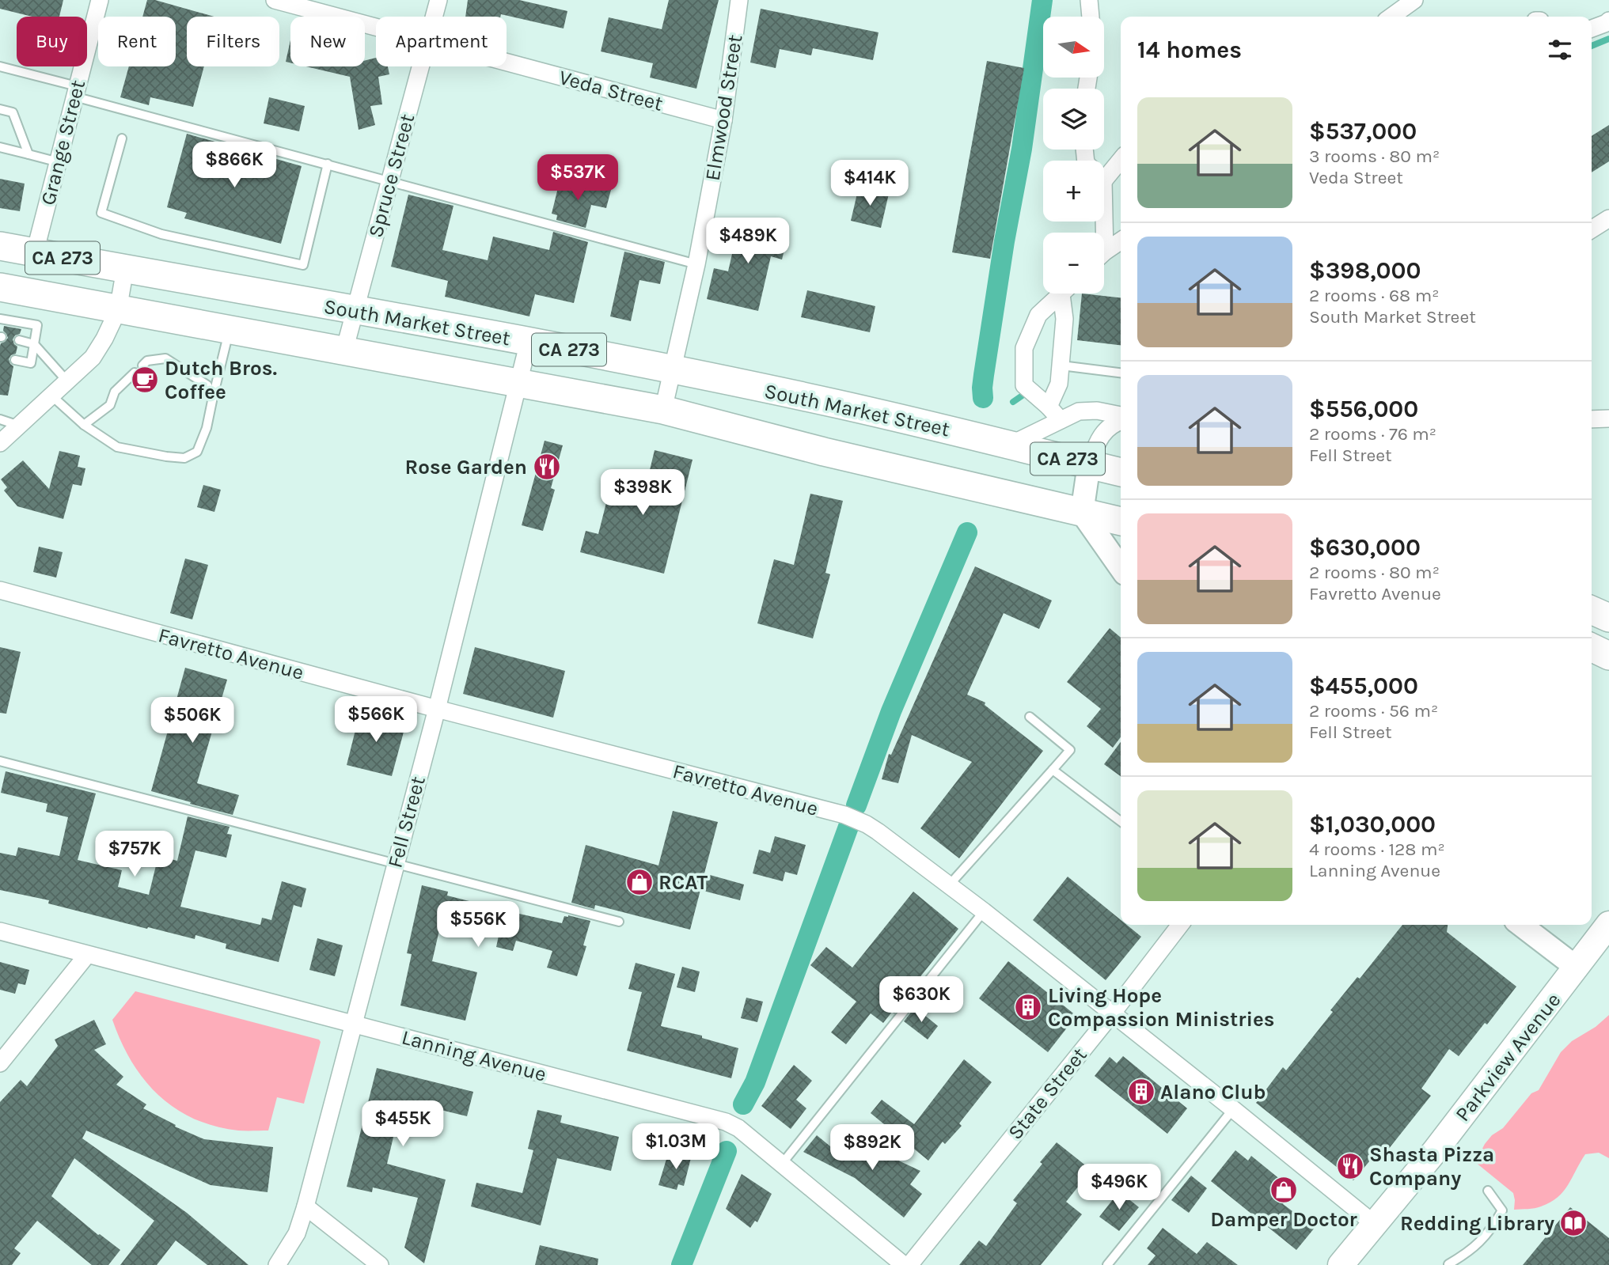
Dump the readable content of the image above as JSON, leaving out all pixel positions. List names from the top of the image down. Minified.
{"streets":{"main road":["CA 273","South Market Street","Parkview Avenue"],"street":["Veda Street","Elmwood Street","Grange Street","Spruce Street","Favretto Avenue","Fell Street","Lanning Avenue","State Street"]},"crossings":[["Veda Street","Elmwood Street"],["Elmwood Street","South Market Street"],["Grange Street","South Market Street"],["Spruce Street","South Market Street"],["CA 273","South Market Street"],["South Market Street","Fell Street"],["Favretto Avenue","Fell Street"],["Favretto Avenue","Parkview Avenue"],["Favretto Avenue","State Street"],["Fell Street","Lanning Avenue"]],"places":{"cafe":["Dutch Bros. Coffee"],"restaurant":["Rose Garden","Shasta Pizza Company"],"shop":["RCAT","Damper Doctor"],"building":["Living Hope Compassion Ministries","Alano Club"],"library":["Redding Library"]},"north":"right","page":{"map_buttons":["+","−"],"chip":["Buy","Rent","Filters","New","Apartment"],"heading":"14 homes","list":[{"name":"$537,000","note":"3 rooms · 80 m² · Veda Street"},{"name":"$398,000","note":"2 rooms · 68 m² · South Market Street"},{"name":"$556,000","note":"2 rooms · 76 m² · Fell Street"},{"name":"$630,000","note":"2 rooms · 80 m² · Favretto Avenue"},{"name":"$455,000","note":"2 rooms · 56 m² · Fell Street"},{"name":"$1,030,000","note":"4 rooms · 128 m² · Lanning Avenue"}],"price":["$866K","$537K","$414K","$489K","$398K","$566K","$506K","$757K","$556K","$630K","$455K","$1.03M","$892K","$496K"]}}
